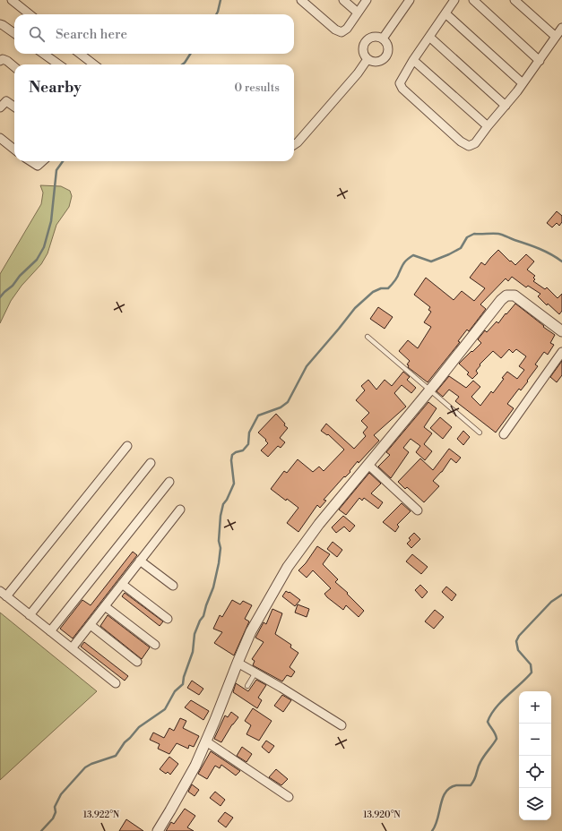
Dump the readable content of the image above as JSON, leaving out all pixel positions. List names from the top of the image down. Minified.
{"page":{"search":"Search here","heading":["Nearby","0 results"],"map_buttons":["+","−"]},"coordinates":["13.922°N","13.920°N"]}
